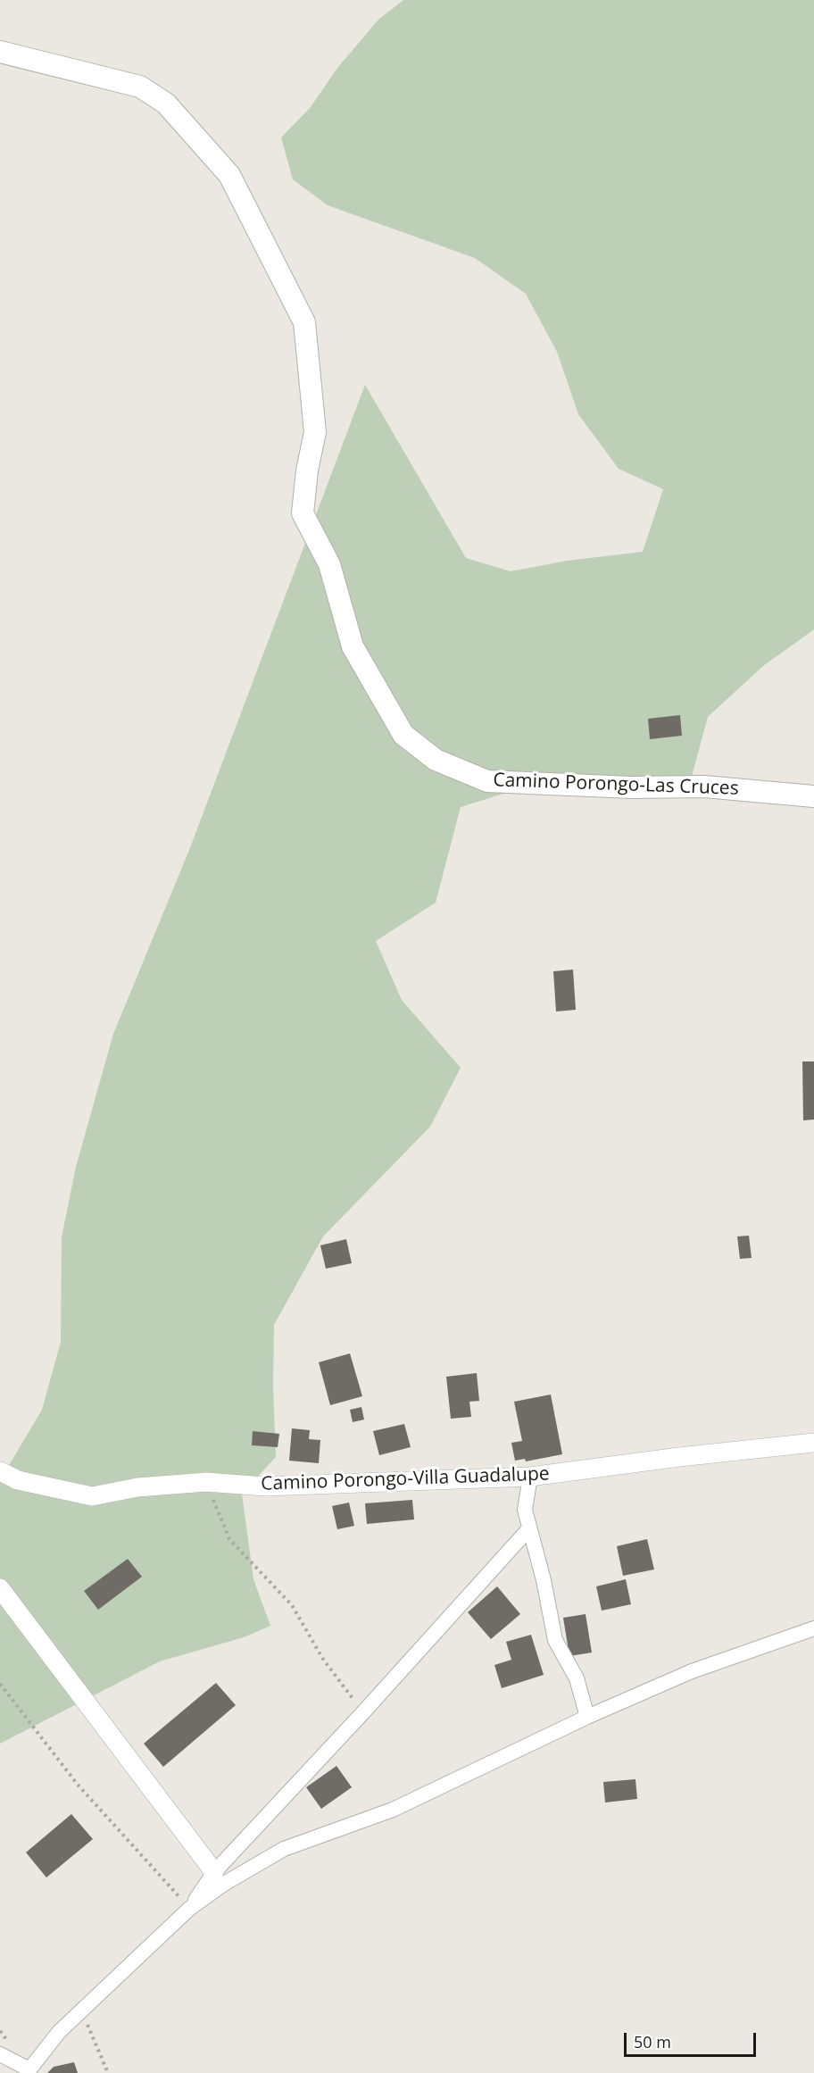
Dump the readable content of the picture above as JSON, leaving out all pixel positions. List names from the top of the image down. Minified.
{"streets":{"main road":["Camino Porongo-Las Cruces"],"street":["Camino Porongo-Villa Guadalupe"]},"scale_bar":"50 m"}
